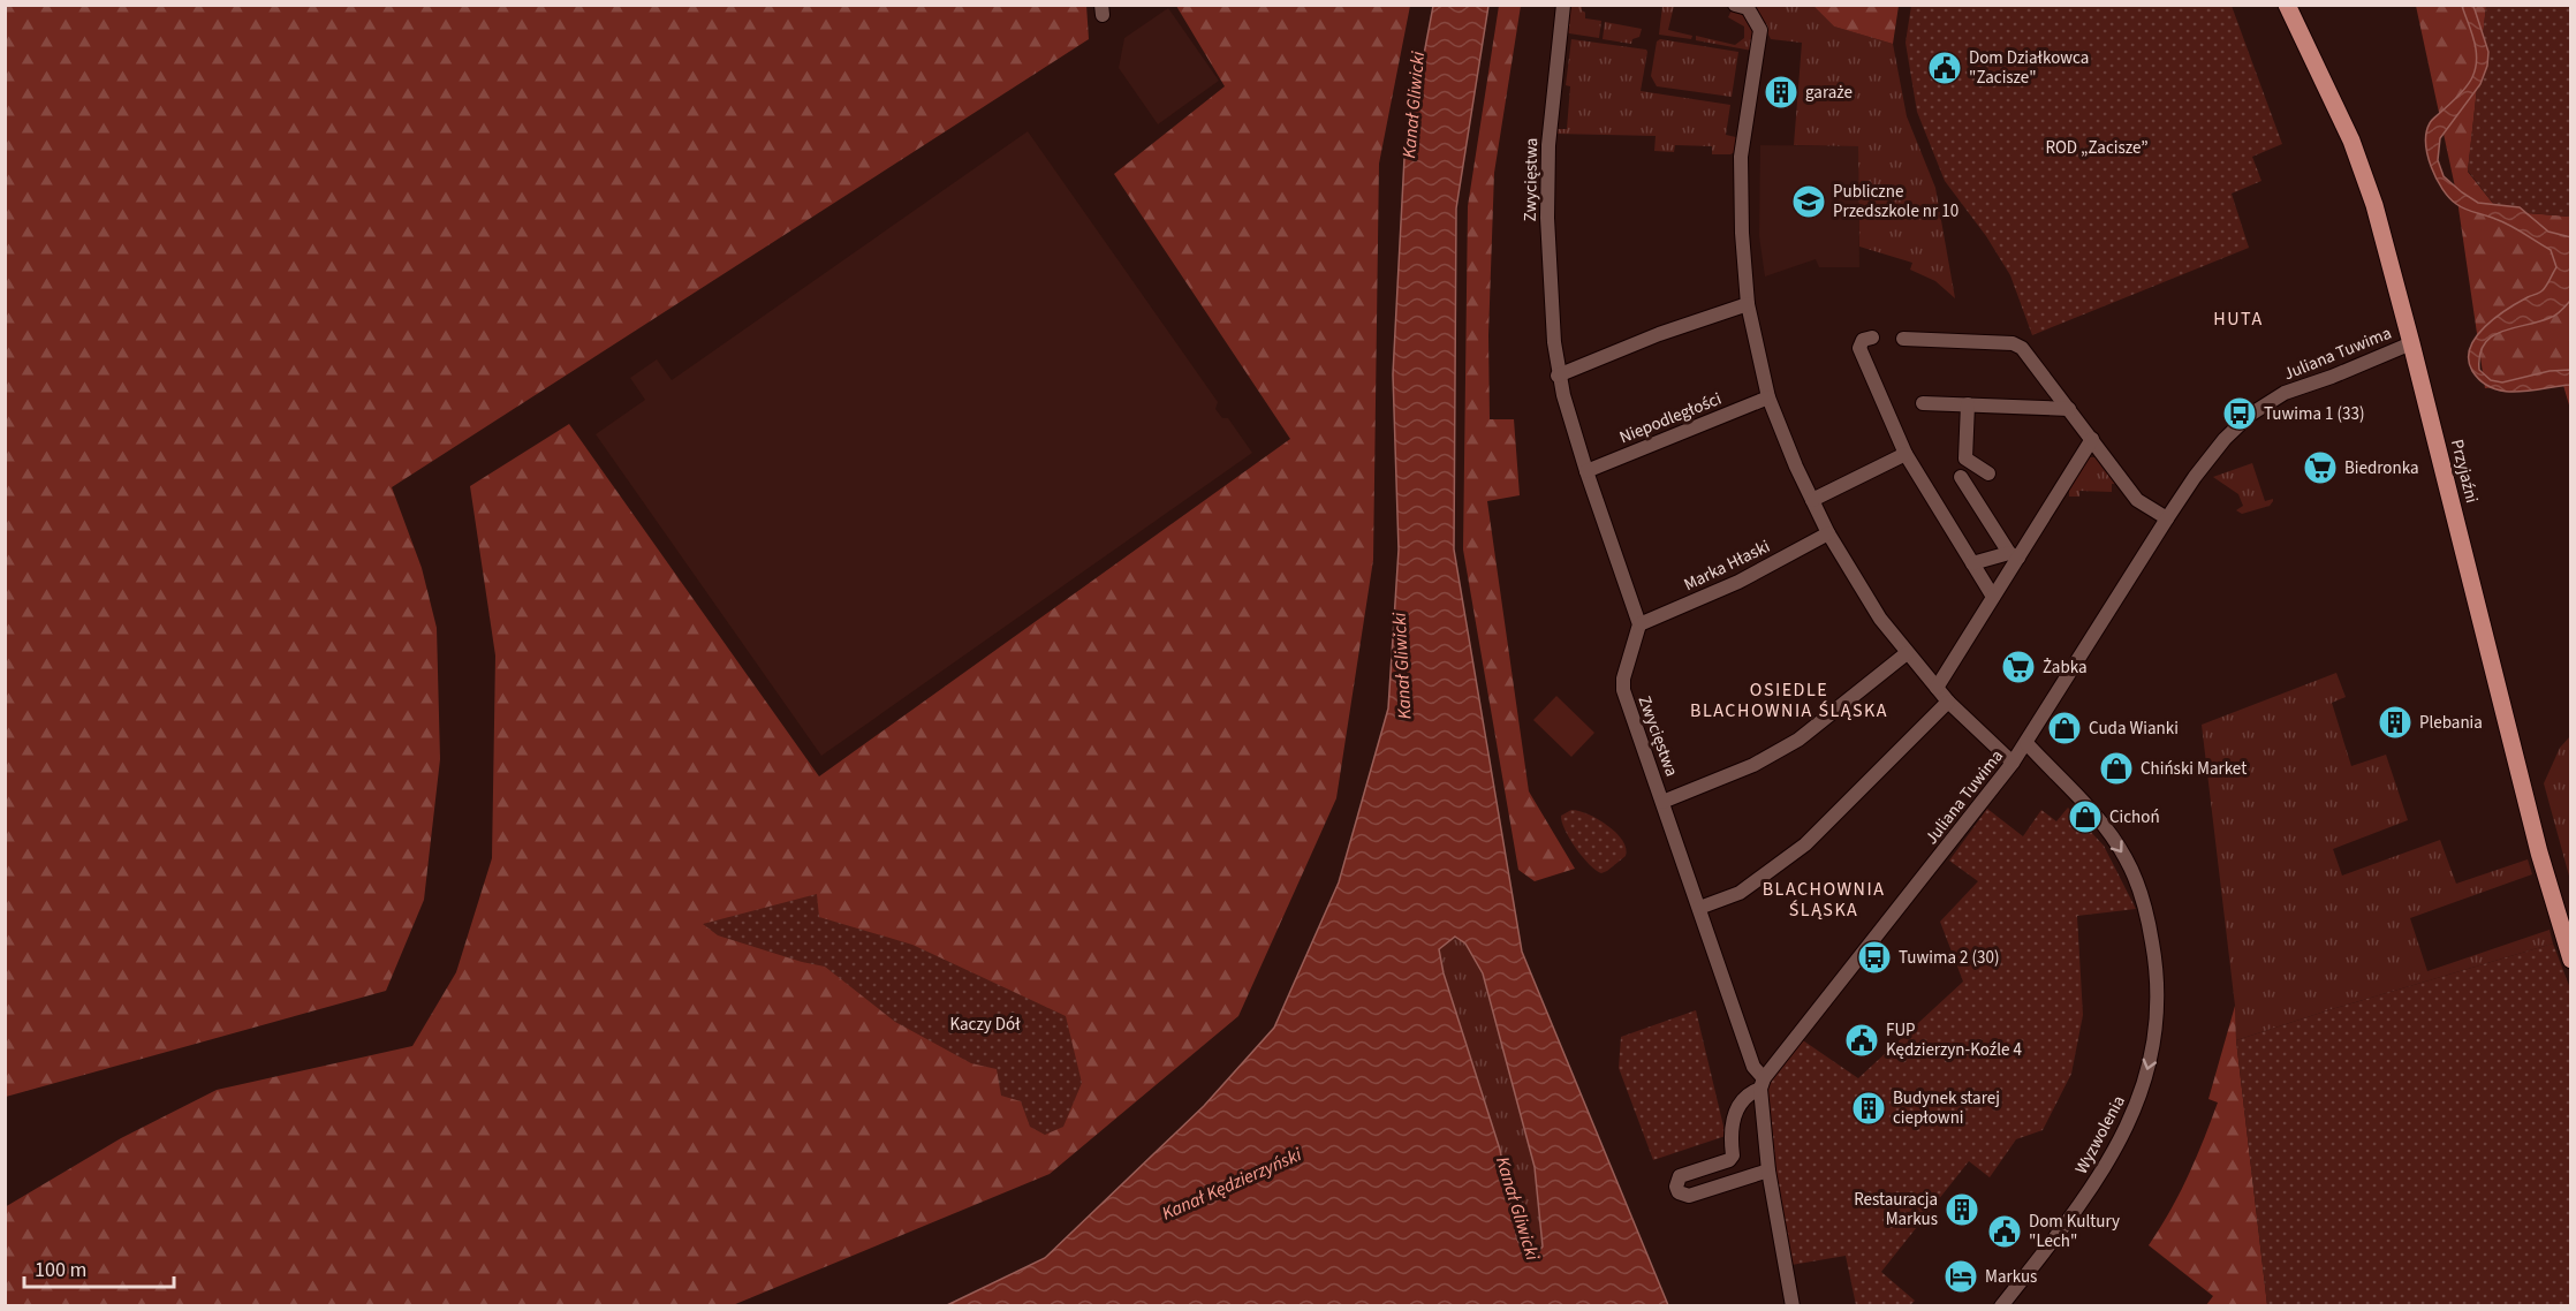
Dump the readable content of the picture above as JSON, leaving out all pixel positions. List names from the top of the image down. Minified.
{"streets":{"main road":["Przyjaźni"],"street":["Zwycięstwa","Juliana Tuwima","Niepodległości","Marka Hłaski","Wyzwolenia"]},"crossings":[["Zwycięstwa","Juliana Tuwima"],["Zwycięstwa","Niepodległości"],["Zwycięstwa","Marka Hłaski"],["Juliana Tuwima","Przyjaźni"],["Juliana Tuwima","Wyzwolenia"]],"one_way":["Wyzwolenia"],"districts":["HUTA","OSIEDLE BLACHOWNIA ŚLĄSKA","BLACHOWNIA ŚLĄSKA"],"water":["Kanał Gliwicki","Kanał Kędzierzyński"],"parks":["ROD „Zacisze”","Kaczy Dół"],"places":{"public building":["Dom Działkowca \"Zacisze\"","FUP Kędzierzyn-Koźle 4","Dom Kultury \"Lech\""],"building":["garaże","Plebania","Budynek starej ciepłowni","Restauracja Markus"],"school or university":["Publiczne Przedszkole nr 10"],"bus stop":["Tuwima 1 (33)","Tuwima 2 (30)"],"supermarket":["Biedronka","Żabka"],"shop":["Cuda Wianki","Chiński Market","Cichoń"],"hotel":["Markus"]},"scale_bar":"100 m"}
